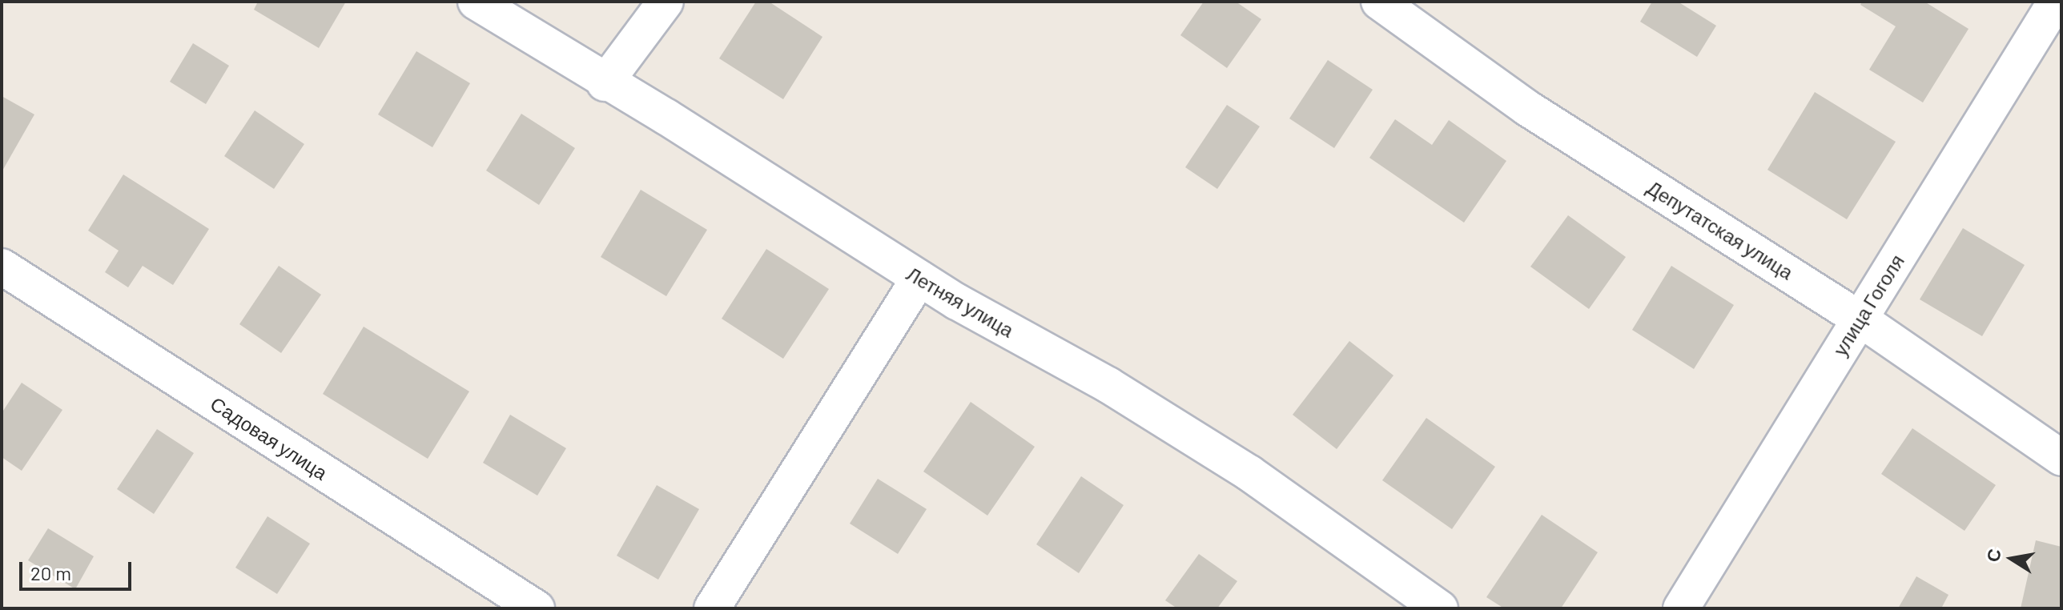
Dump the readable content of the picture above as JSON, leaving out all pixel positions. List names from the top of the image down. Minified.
{"streets":{"street":["Депутатская улица","Летняя улица","улица Гоголя","Садовая улица"]},"crossings":[["Депутатская улица","улица Гоголя"]],"scale_bar":"20 m","north":"left"}
